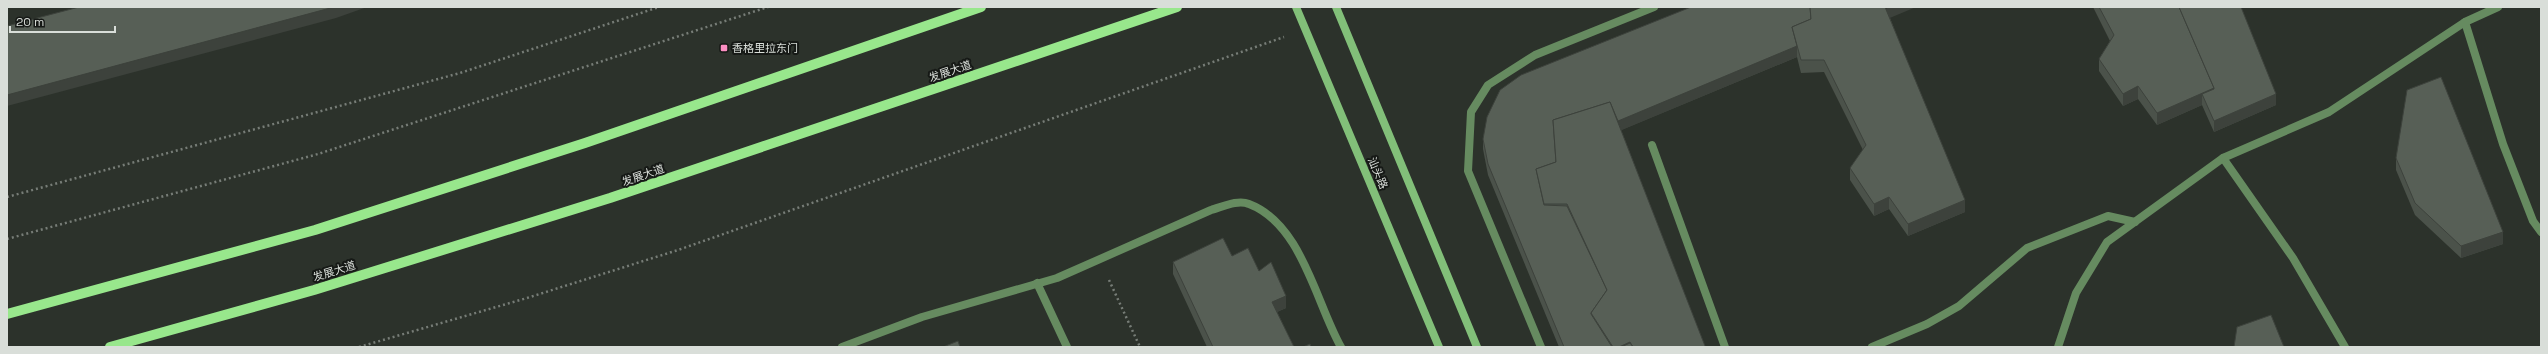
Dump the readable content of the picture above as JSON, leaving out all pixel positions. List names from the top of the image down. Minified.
{"streets":{"main road":["发展大道"],"street":["汕头路"]},"places":{"transit":["香格里拉东门"]},"scale_bar":"20 m"}
